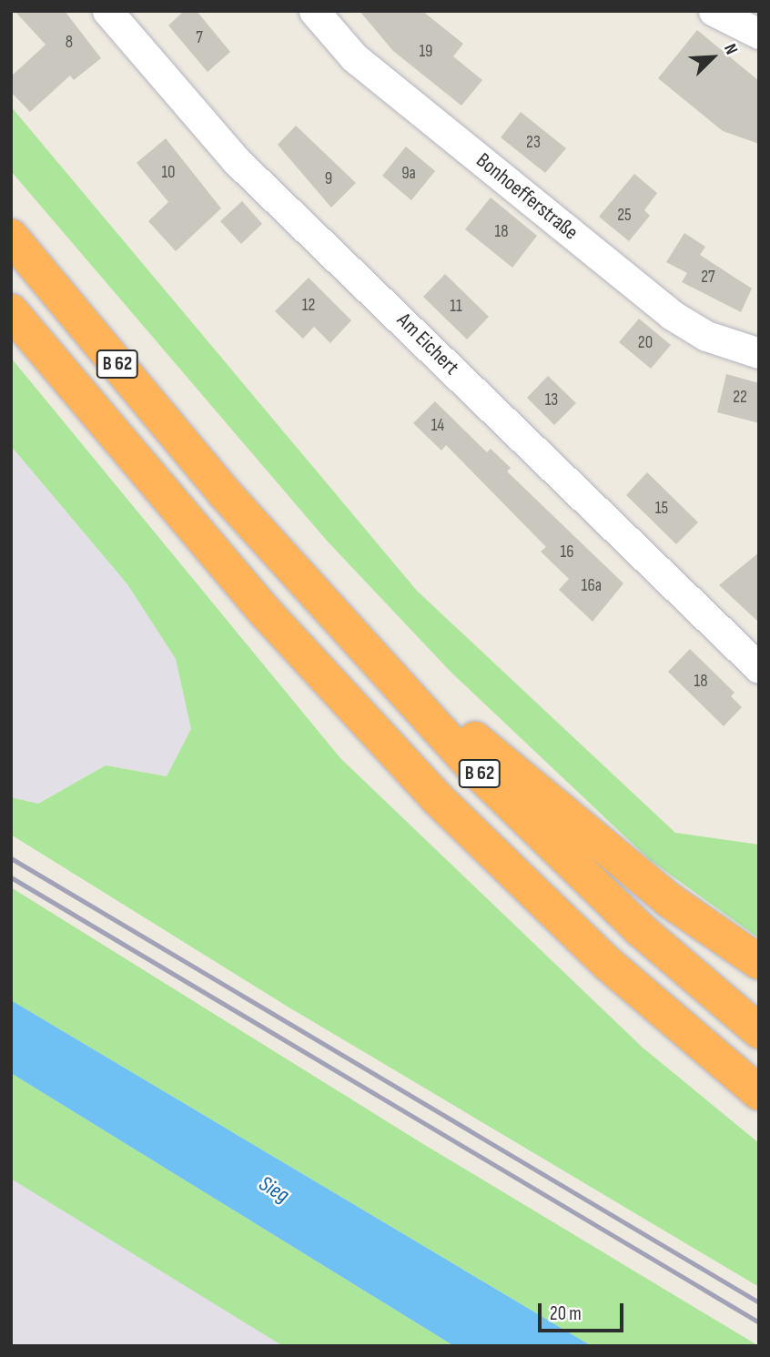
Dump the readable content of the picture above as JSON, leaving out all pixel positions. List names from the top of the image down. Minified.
{"streets":{"highway":["B 62"],"street":["Bonhoefferstraße","Am Eichert"]},"water":["Sieg"],"house_numbers":["7","8","19","23","10","9a","9","25","18","27","12","11","20","22","13","14","15","16","16a","18"],"scale_bar":"20 m","north":"top right"}
